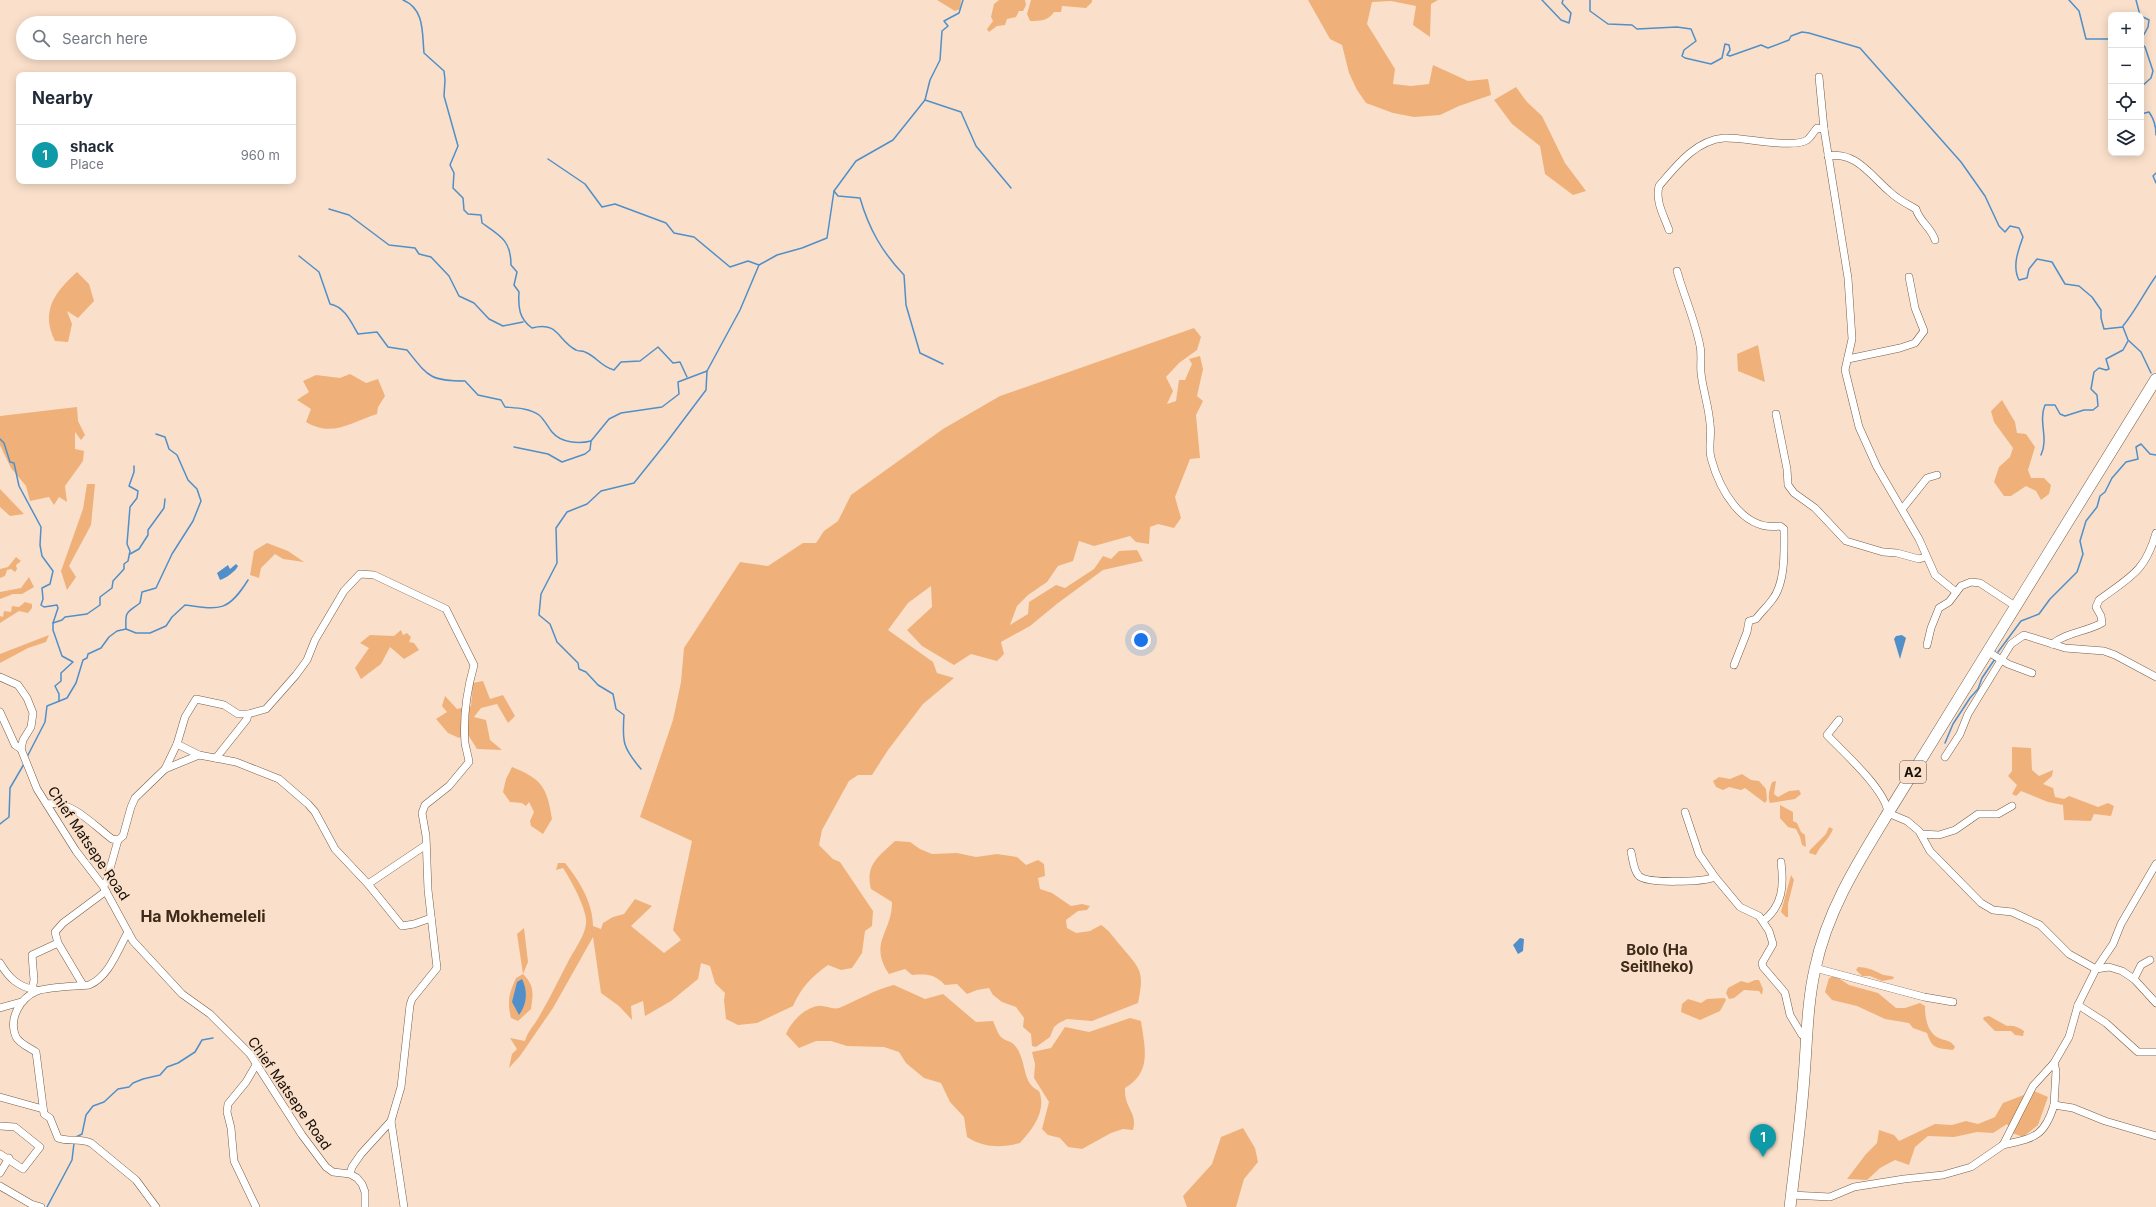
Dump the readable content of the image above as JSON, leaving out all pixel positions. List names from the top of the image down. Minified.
{"streets":{"main road":["A2"],"street":["Chief Matsepe Road"]},"districts":["Ha Mokhemeleli","Bolo (Ha Seitlheko)"],"page":{"map_buttons":["+","−"],"search":"Search here","heading":"Nearby","list":[{"mark":"1","name":"shack","note":"Place","value":"960 m"}],"pins":"1"}}
